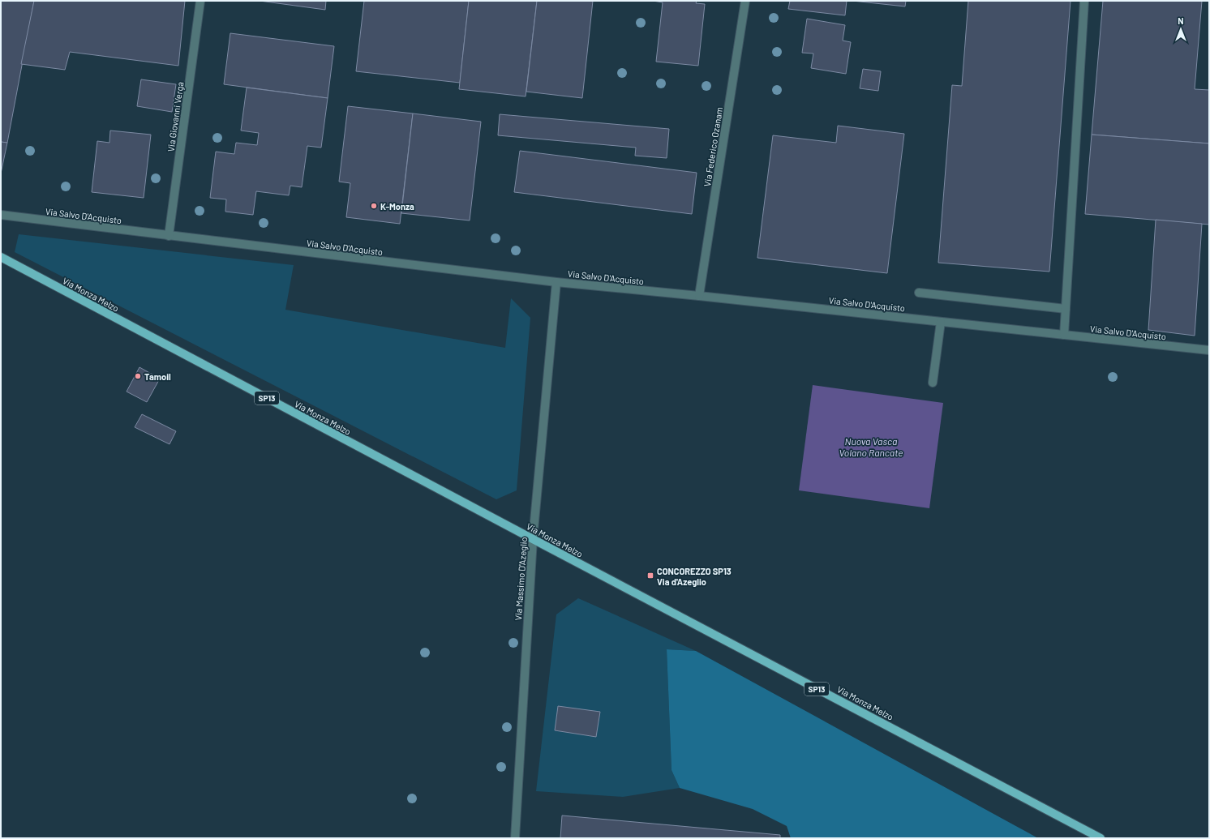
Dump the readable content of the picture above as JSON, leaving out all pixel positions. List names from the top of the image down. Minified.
{"streets":{"main road":["Via Monza Melzo","SP13"],"street":["Via Giovanni Verga","Via Federico Ozanam","Via Salvo D'Acquisto","Via Massimo D'Azeglio"]},"crossings":[["Via Giovanni Verga","Via Salvo D'Acquisto"],["Via Federico Ozanam","Via Salvo D'Acquisto"],["Via Salvo D'Acquisto","Via Massimo D'Azeglio"],["Via Monza Melzo","Via Massimo D'Azeglio"]],"water":["Nuova Vasca Volano Rancate"],"places":{"other":["K-Monza","Tamoil"],"transit":["CONCOREZZO SP13 Via d'Azeglio"]},"north":"top"}
